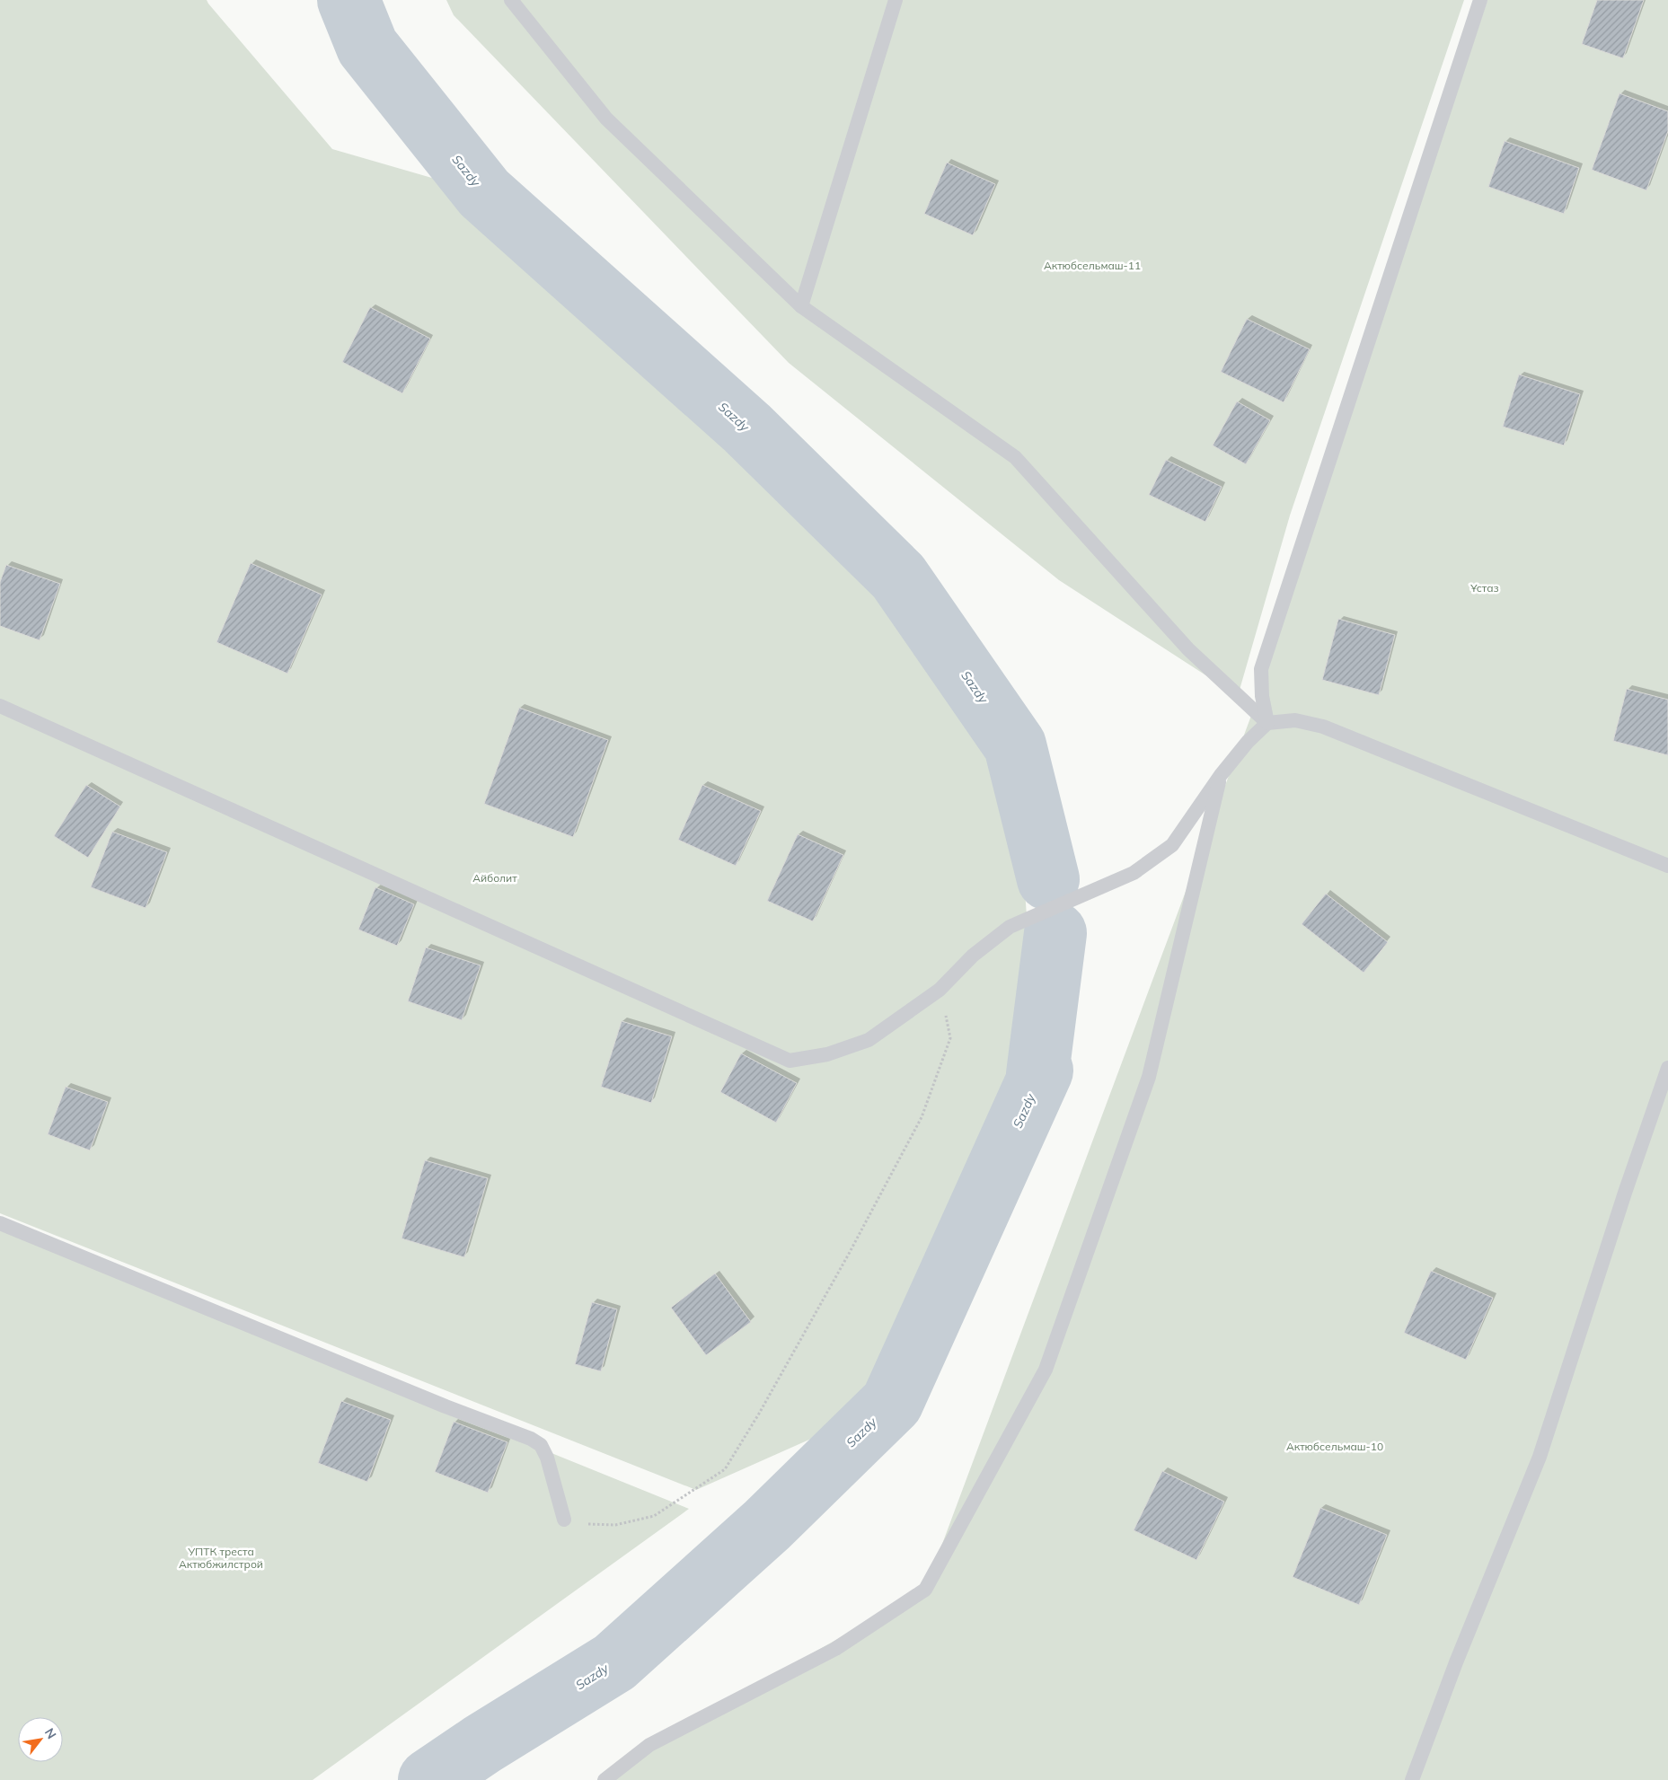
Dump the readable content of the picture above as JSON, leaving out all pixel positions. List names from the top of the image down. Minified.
{"water":["Sazdy"],"parks":["Актюбсельмаш-11","Ұстаз","Айболит","Актюбсельмаш-10","УПТК треста Актюбжилстрой"],"north":"top right"}
